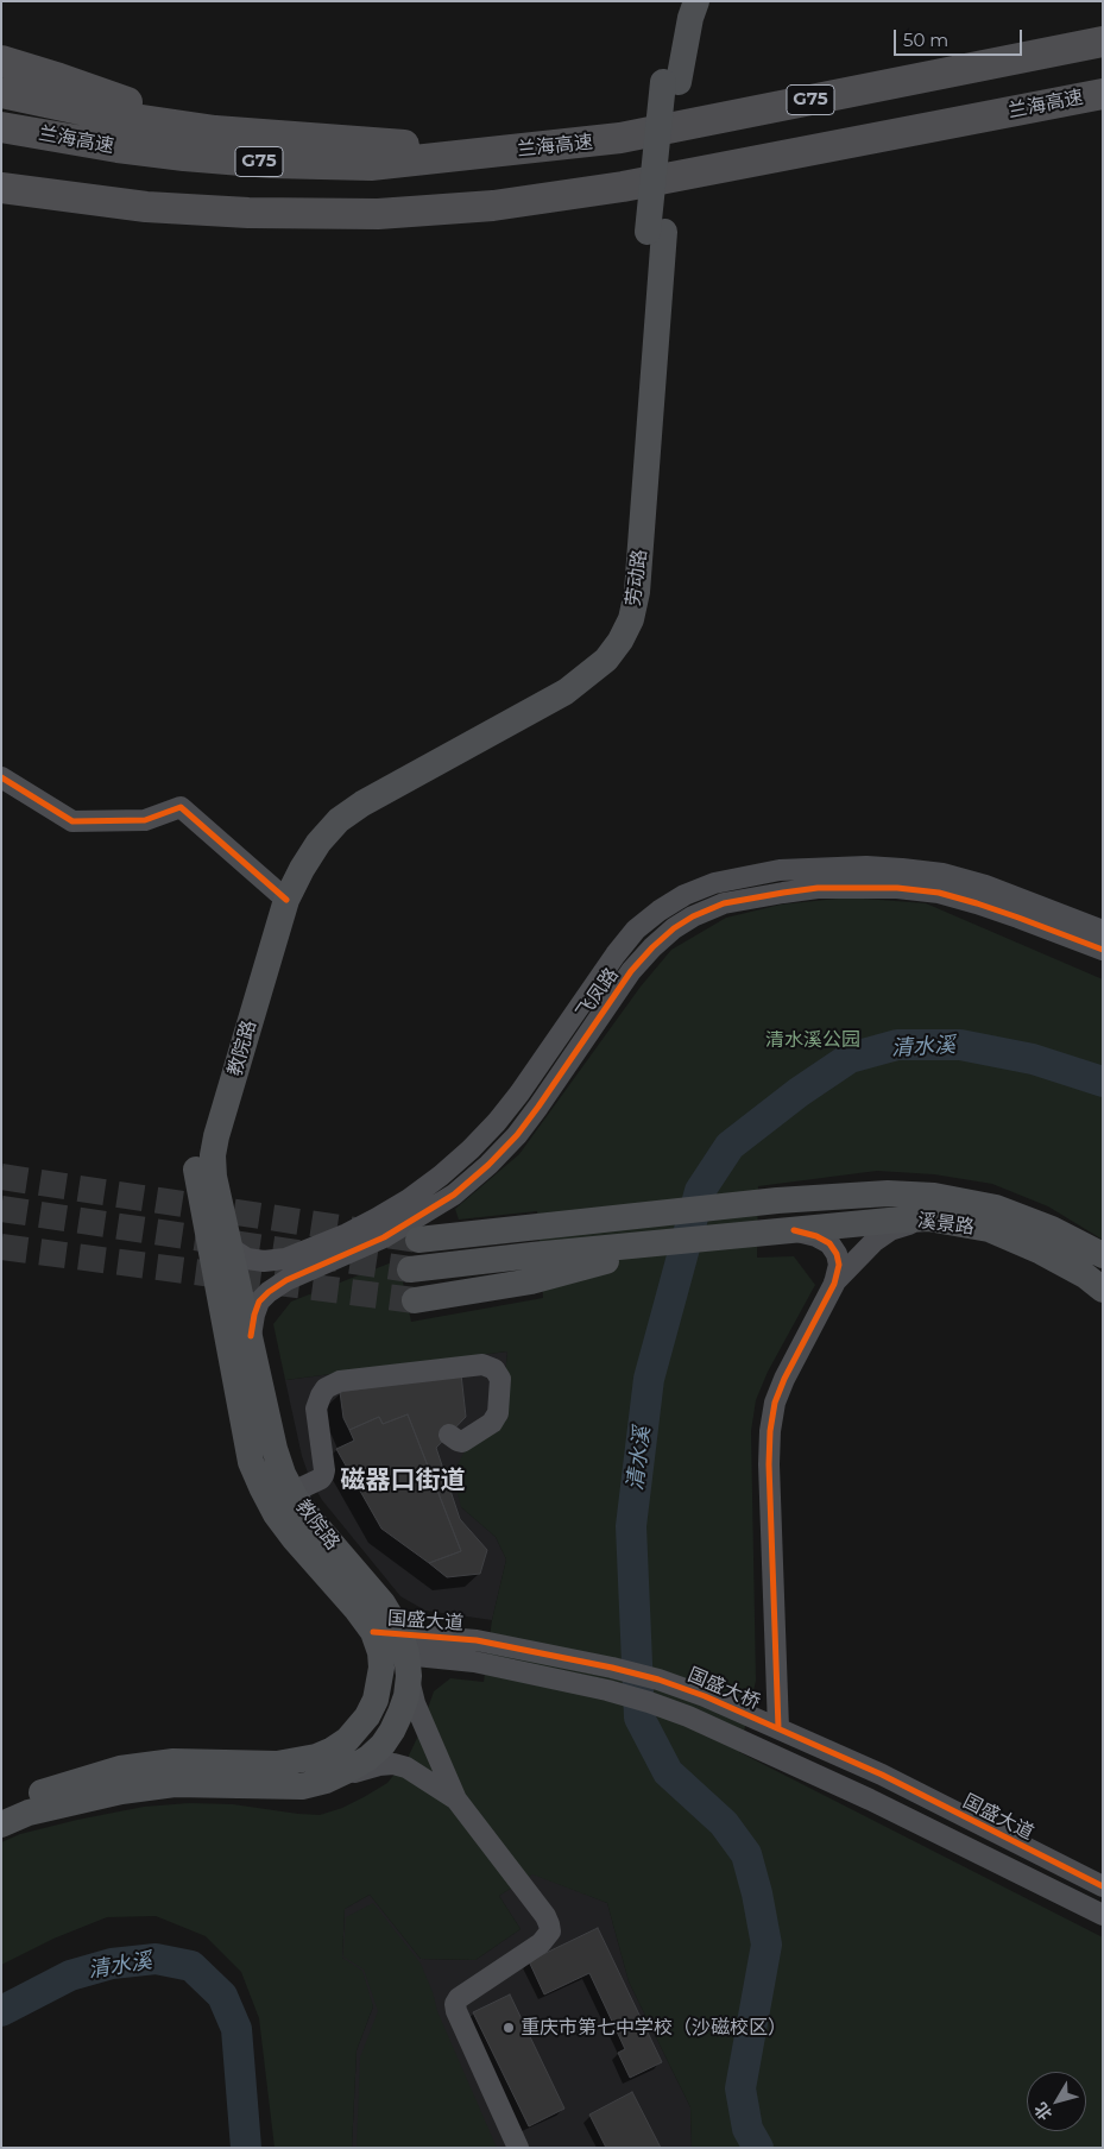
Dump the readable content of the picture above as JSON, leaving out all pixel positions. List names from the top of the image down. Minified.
{"streets":{"highway":["G75","兰海高速"],"main road":["劳动路","教院路","溪景路"],"street":["飞凤路","国盛大道","国盛大桥"]},"crossings":[["劳动路","教院路"],["飞凤路","教院路"],["教院路","国盛大道"],["国盛大道","国盛大桥"]],"districts":["磁器口街道"],"water":["清水溪"],"parks":["清水溪公园"],"places":["重庆市第七中学校（沙磁校区）"],"scale_bar":"50 m","north":"bottom left"}
